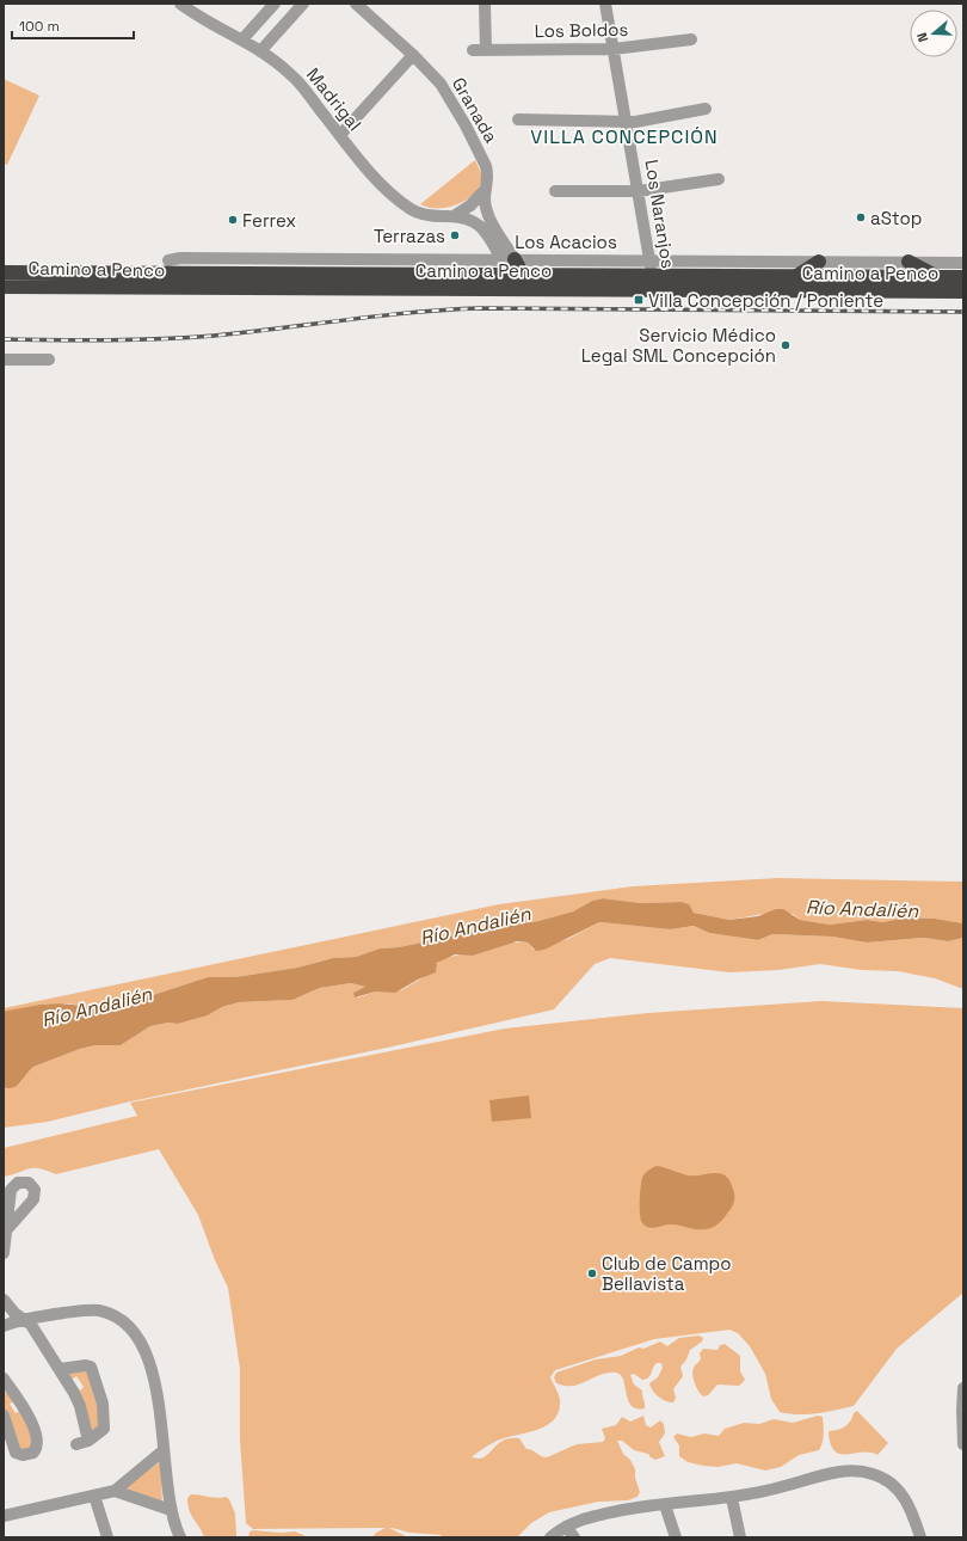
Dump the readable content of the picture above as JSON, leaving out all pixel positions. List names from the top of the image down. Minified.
{"streets":{"highway":["Camino a Penco"],"street":["Los Boldos","Madrigal","Granada","Los Naranjos","Los Acacios"]},"crossings":[["Los Boldos","Los Naranjos"],["Madrigal","Granada"],["Madrigal","Los Acacios"],["Granada","Los Acacios"],["Los Naranjos","Los Acacios"],["Los Naranjos","Camino a Penco"]],"districts":["VILLA CONCEPCIÓN"],"water":["Río Andalién"],"places":{"other":["aStop","Ferrex","Terrazas","Servicio Médico Legal SML Concepción","Club de Campo Bellavista"],"transit":["Villa Concepción / Poniente"]},"scale_bar":"100 m","north":"left"}
